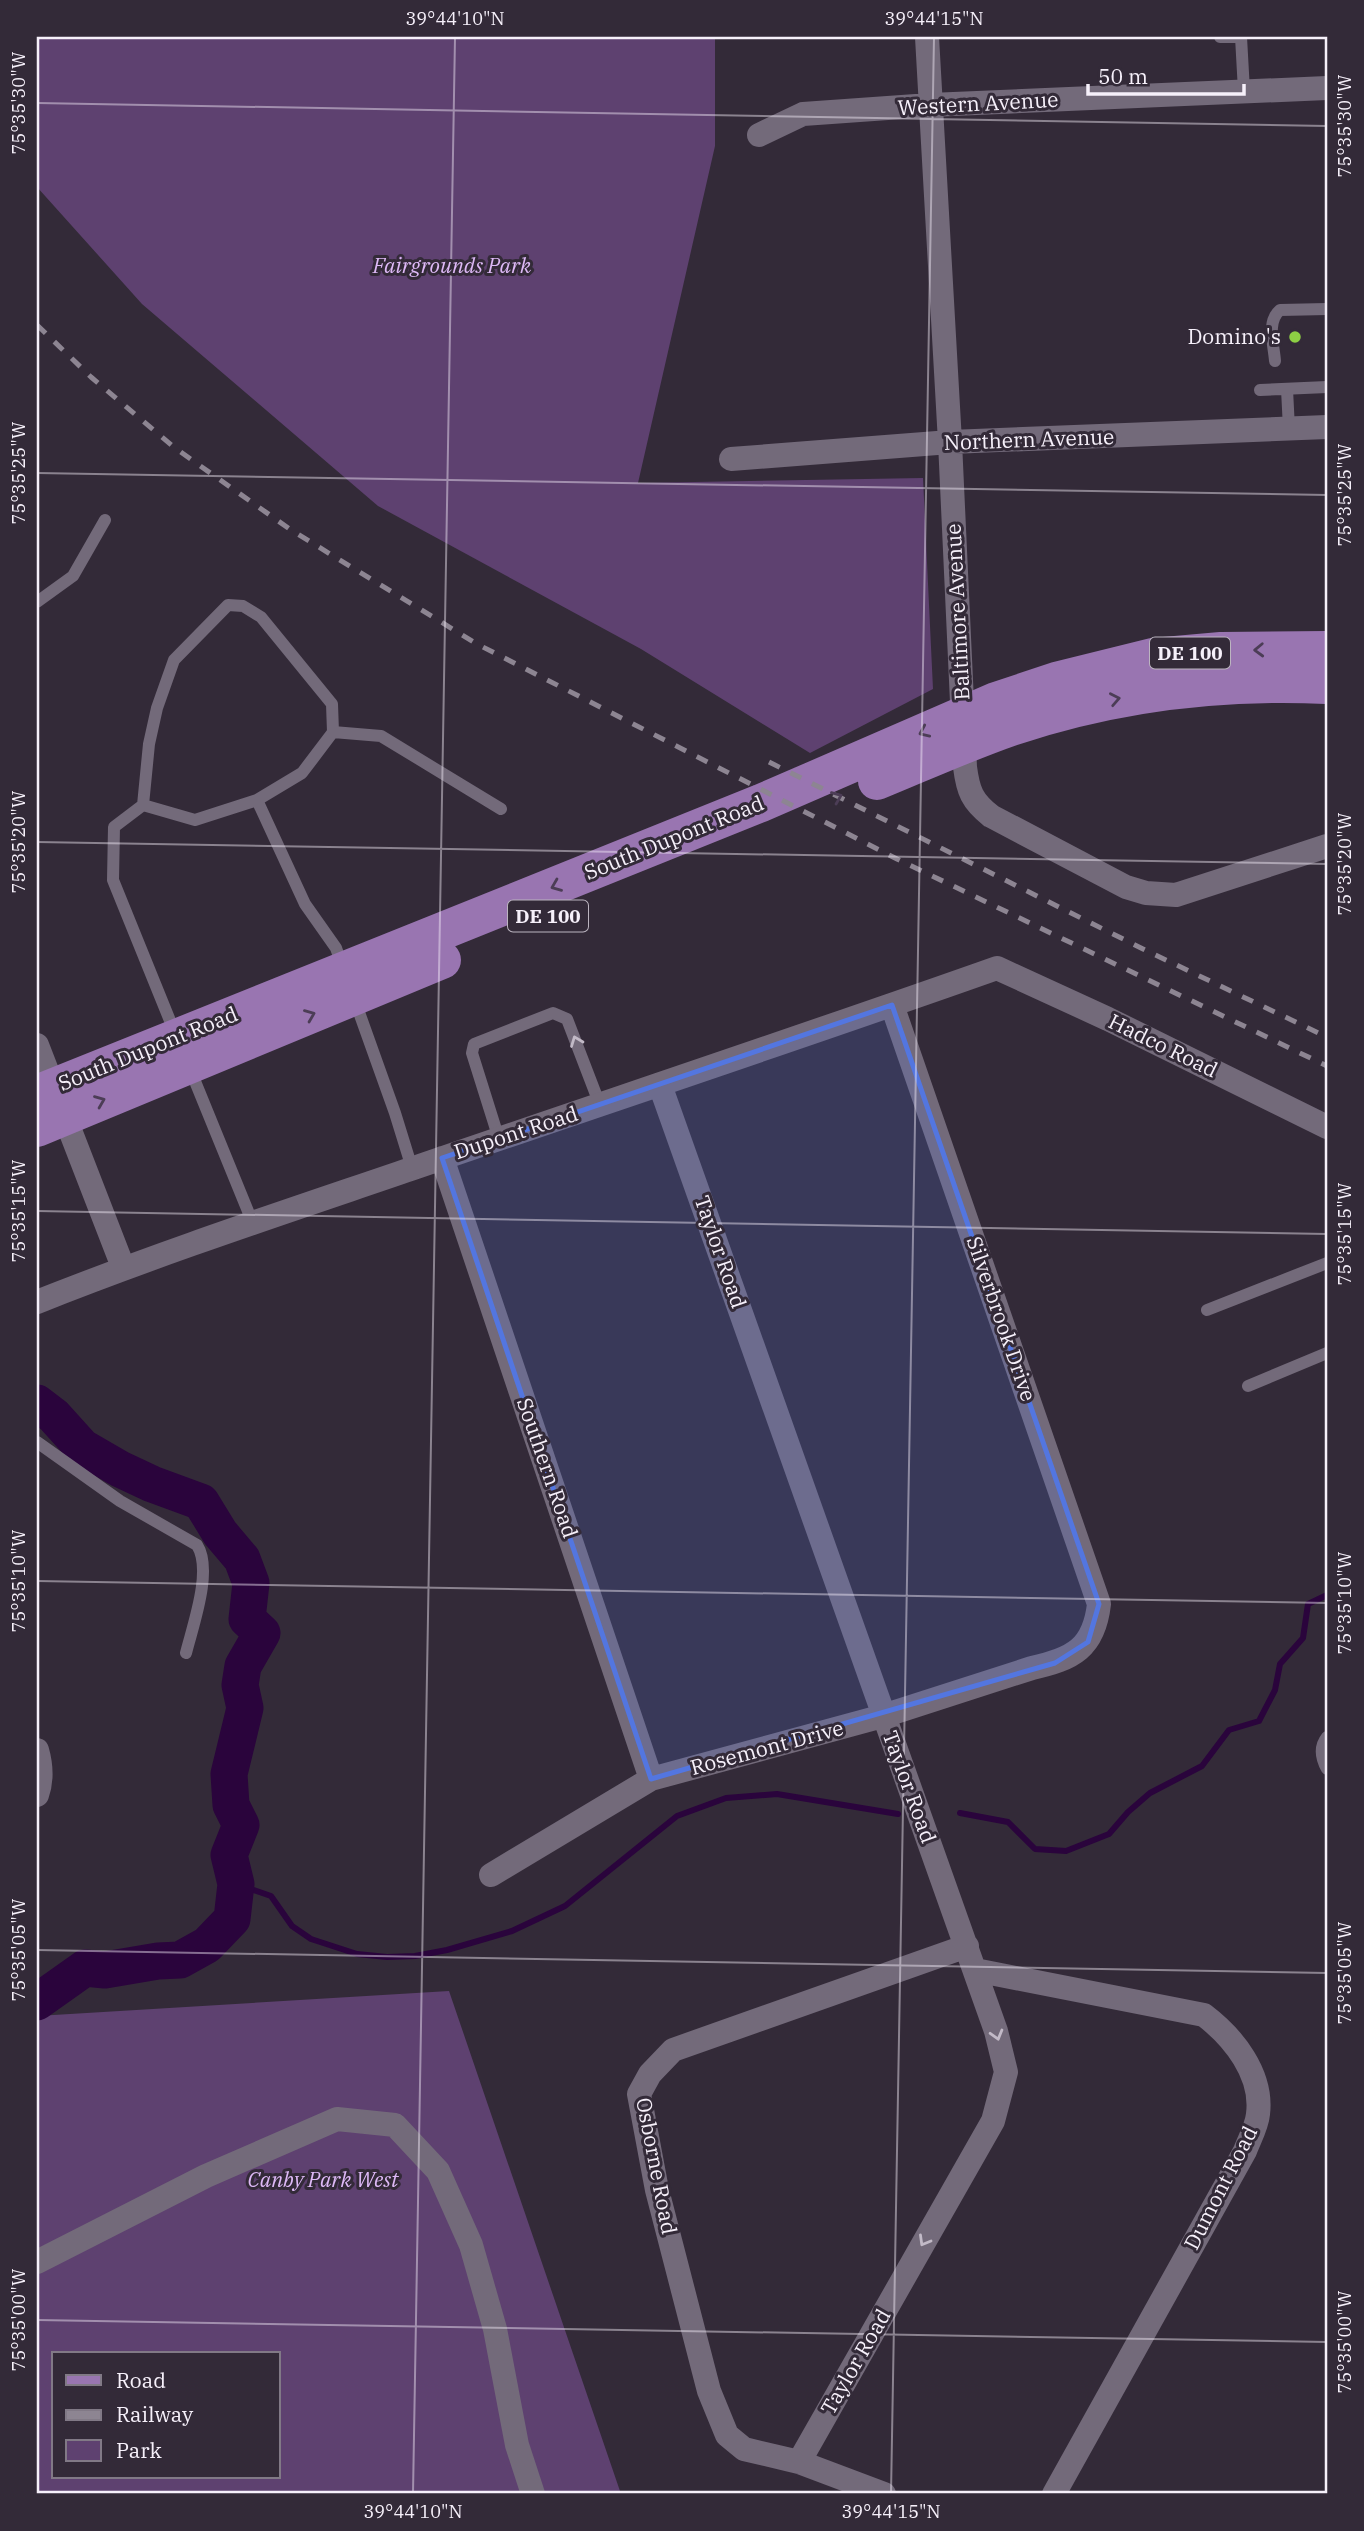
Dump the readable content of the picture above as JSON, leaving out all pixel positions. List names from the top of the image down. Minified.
{"streets":{"main road":["DE 100","South Dupont Road"],"street":["Western Avenue","Northern Avenue","Baltimore Avenue","Hadco Road","Dupont Road","Taylor Road","Silverbrook Drive","Southern Road","Rosemont Drive","Osborne Road","Dumont Road"]},"crossings":[["Western Avenue","Baltimore Avenue"],["Northern Avenue","Baltimore Avenue"],["Hadco Road","Dupont Road"],["Dupont Road","Taylor Road"],["Dupont Road","Silverbrook Drive"],["Dupont Road","Southern Road"],["Taylor Road","Rosemont Drive"],["Taylor Road","Osborne Road"],["Taylor Road","Dumont Road"],["Silverbrook Drive","Rosemont Drive"],["Southern Road","Rosemont Drive"]],"one_way":["Taylor Road"],"parks":["Fairgrounds Park","Canby Park West"],"places":["Domino's"],"legend":["Road","Railway","Park"],"scale_bar":"50 m","coordinates":["39°44'10\"N","39°44'15\"N","75°35'30\"W","75°35'25\"W","75°35'20\"W","75°35'15\"W","75°35'10\"W","75°35'05\"W","75°35'00\"W"]}
